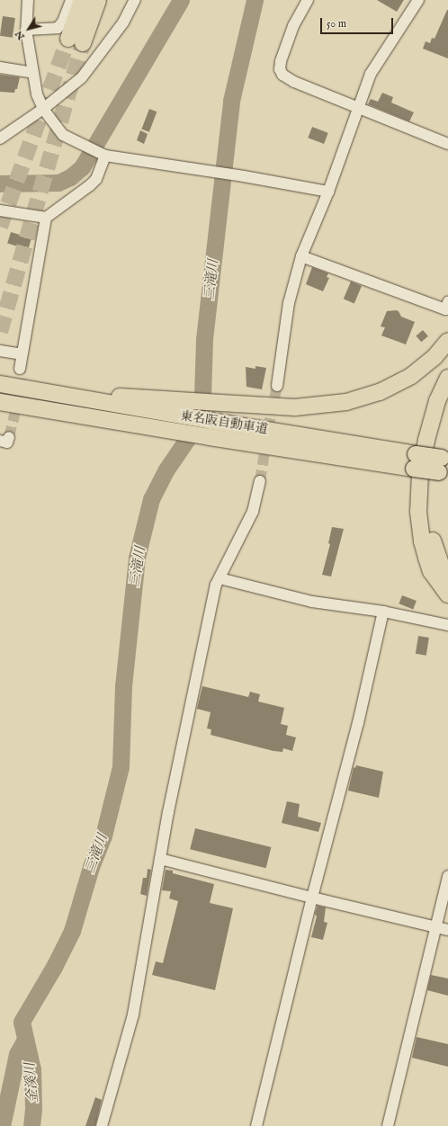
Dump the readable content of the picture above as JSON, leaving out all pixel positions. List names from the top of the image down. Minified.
{"streets":{"highway":["東名阪自動車道"]},"water":["三滝川","金溪川"],"scale_bar":"50 m","north":"bottom left"}
